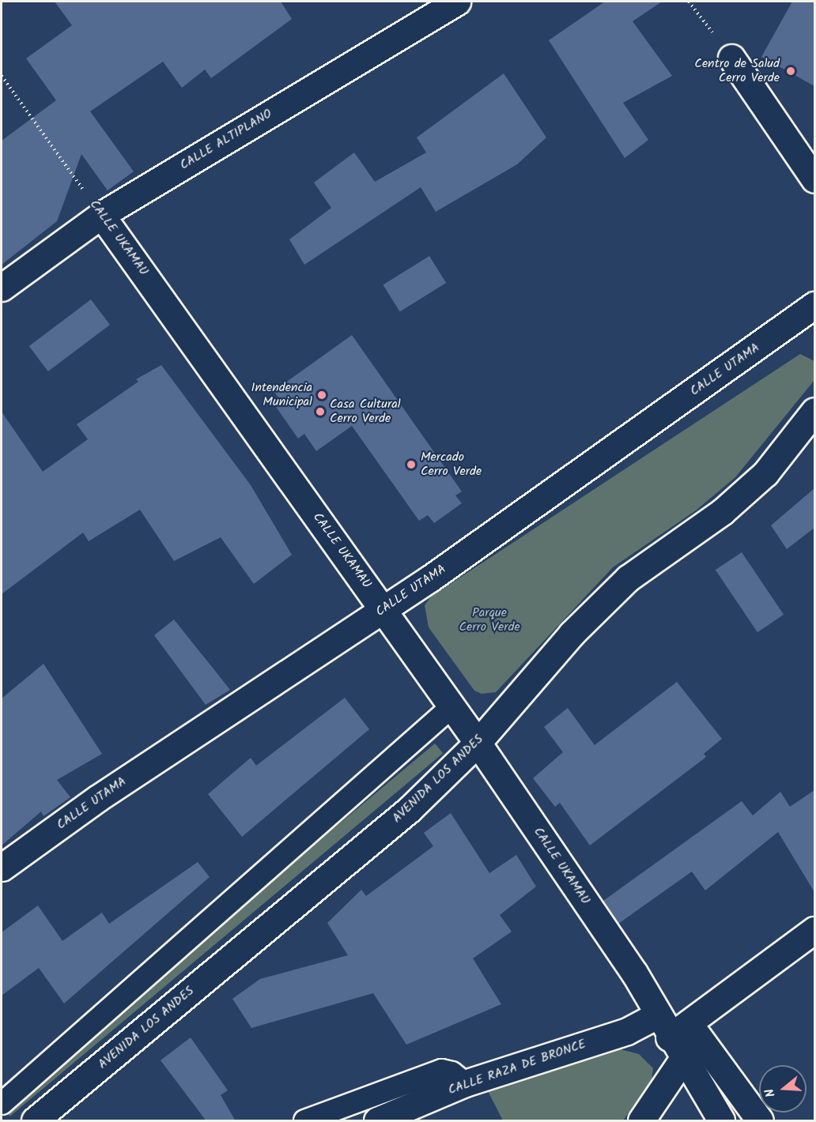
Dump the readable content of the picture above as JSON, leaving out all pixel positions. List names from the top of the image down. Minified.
{"streets":{"street":["CALLE ALTIPLANO","CALLE UKAMAU","CALLE UTAMA","AVENIDA LOS ANDES","CALLE RAZA DE BRONCE"]},"crossings":[["CALLE ALTIPLANO","CALLE UKAMAU"],["CALLE UKAMAU","CALLE UTAMA"],["CALLE UKAMAU","AVENIDA LOS ANDES"],["CALLE UKAMAU","CALLE RAZA DE BRONCE"]],"parks":["Parque Cerro Verde"],"places":["Centro de Salud Cerro Verde","Intendencia Municipal","Casa Cultural Cerro Verde","Mercado Cerro Verde"],"north":"left"}
